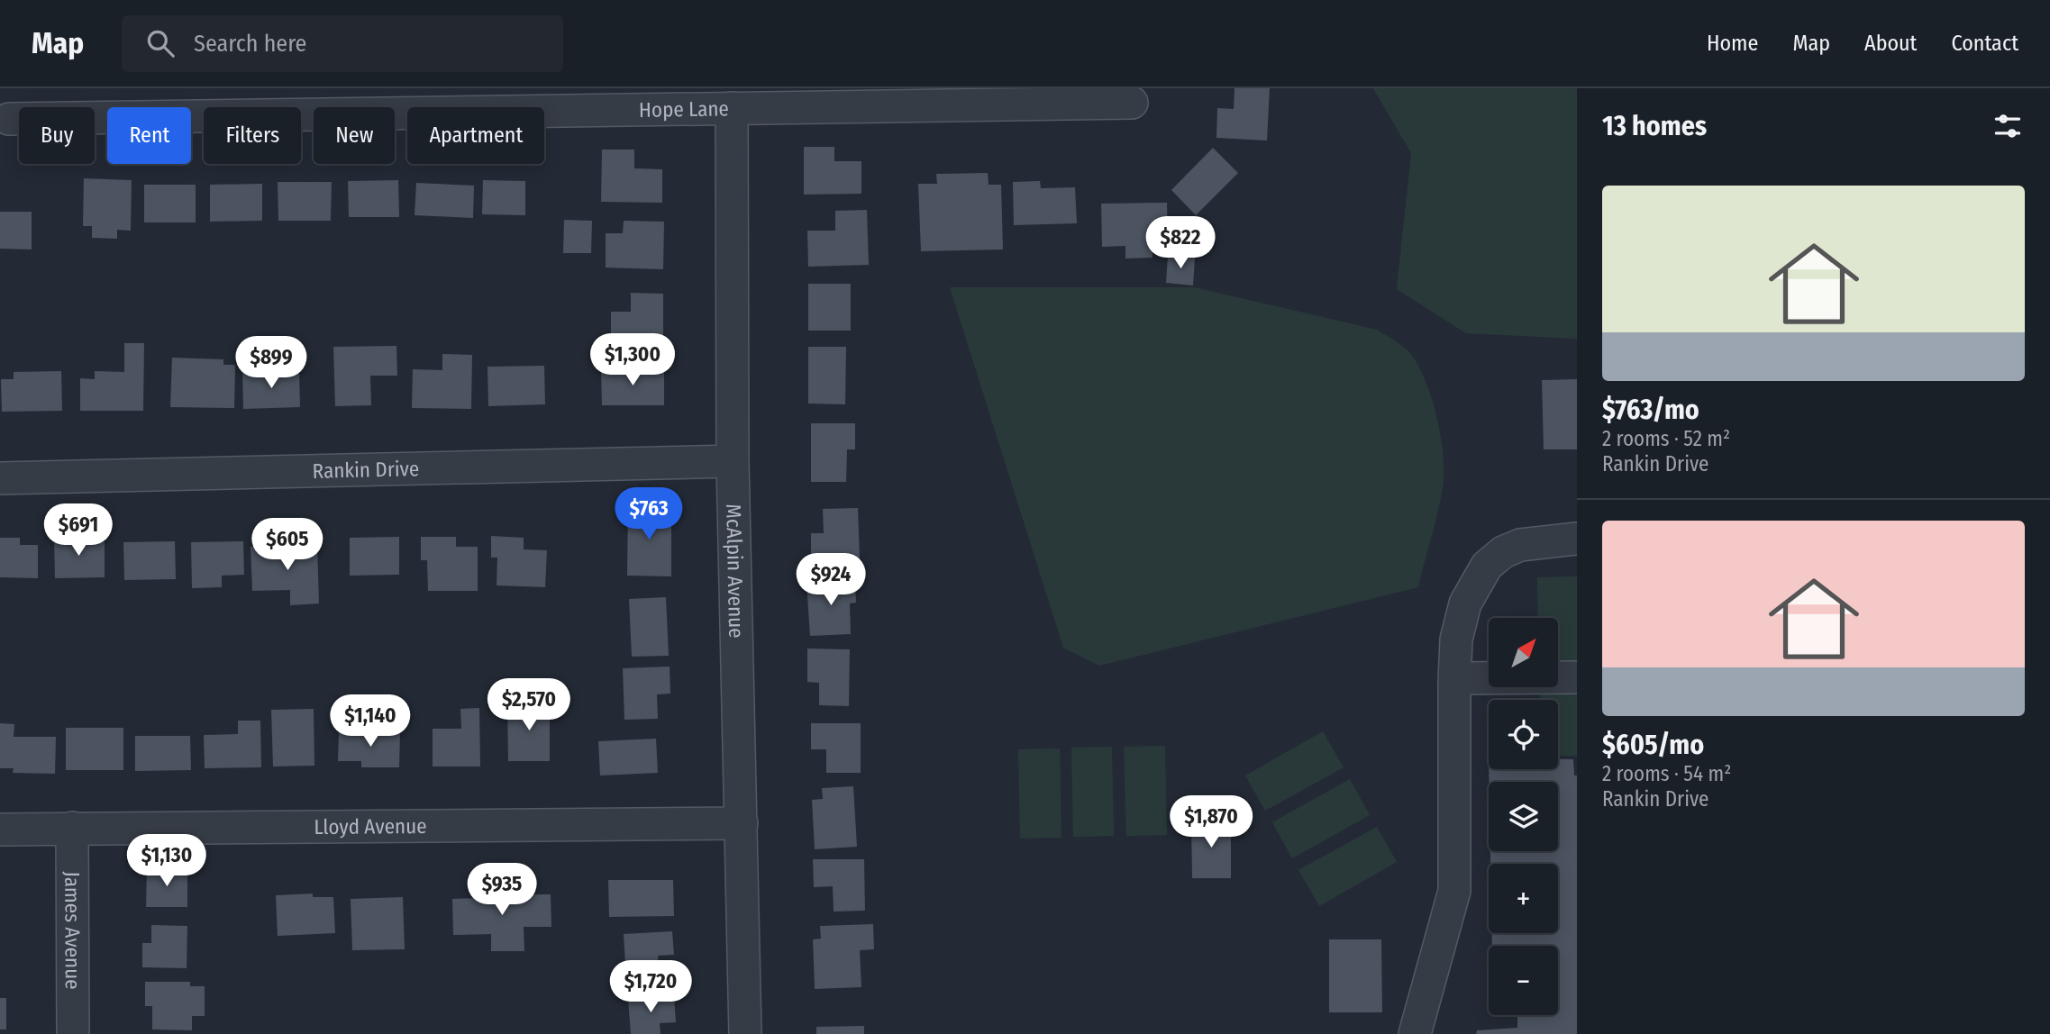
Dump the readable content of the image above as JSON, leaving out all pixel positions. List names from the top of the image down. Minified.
{"streets":{"street":["Hope Lane","Rankin Drive","McAlpin Avenue","Lloyd Avenue","James Avenue"]},"crossings":[["Hope Lane","McAlpin Avenue"],["Rankin Drive","McAlpin Avenue"],["McAlpin Avenue","Lloyd Avenue"],["Lloyd Avenue","James Avenue"]],"north":"top right","page":{"header":"Map","search":"Search here","nav":["Home","Map","About","Contact"],"heading":"13 homes","chip":["Buy","Rent","Filters","New","Apartment"],"list":[{"name":"$763/mo","note":"2 rooms · 52 m² · Rankin Drive"},{"name":"$605/mo","note":"2 rooms · 54 m² · Rankin Drive"}],"price":["$822","$1,300","$899","$763","$691","$605","$924","$2,570","$1,140","$1,870","$1,130","$935","$1,720"],"map_buttons":["+","−"]}}
